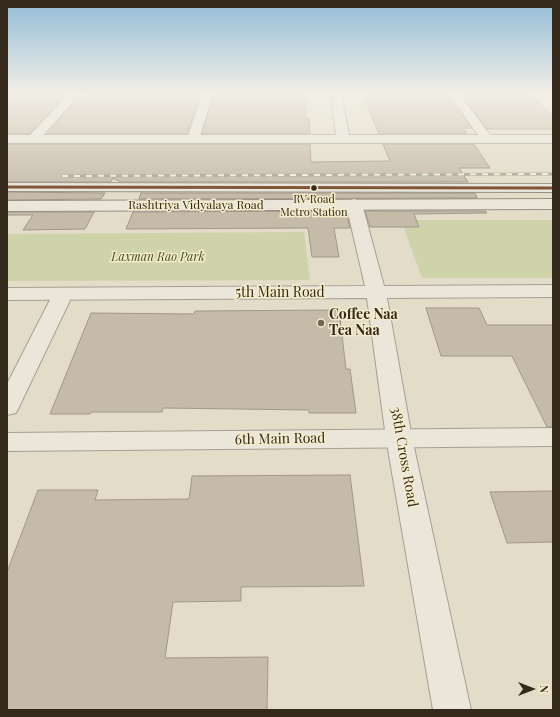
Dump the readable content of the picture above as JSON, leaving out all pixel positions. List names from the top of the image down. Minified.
{"streets":{"street":["Rashtriya Vidyalaya Road","5th Main Road","6th Main Road","38th Cross Road"]},"crossings":[["Rashtriya Vidyalaya Road","38th Cross Road"],["5th Main Road","38th Cross Road"],["6th Main Road","38th Cross Road"]],"parks":["Laxman Rao Park"],"places":["RV Road Metro Station","Coffee Naa Tea Naa"],"north":"right"}
